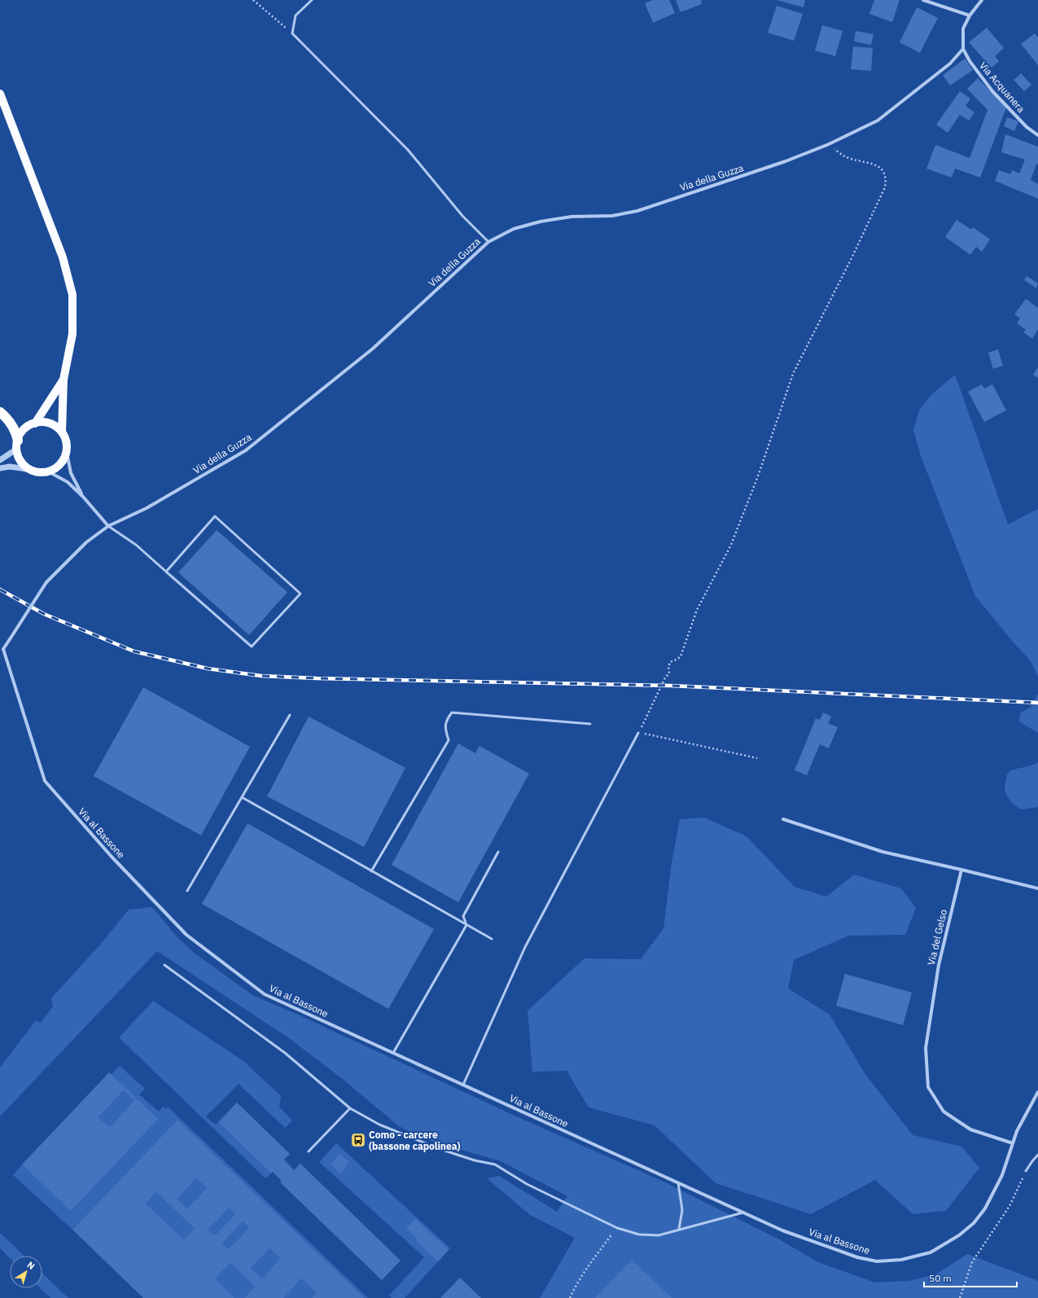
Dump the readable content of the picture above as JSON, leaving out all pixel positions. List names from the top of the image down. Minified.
{"streets":{"street":["Via Acquanera","Via della Guzza","Via al Bassone","Via del Gelso"]},"crossings":[["Via Acquanera","Via della Guzza"],["Via della Guzza","Via al Bassone"],["Via al Bassone","Via del Gelso"]],"places":{"bus stop":["Como - carcere (bassone capolinea)"]},"scale_bar":"50 m","north":"top right"}
